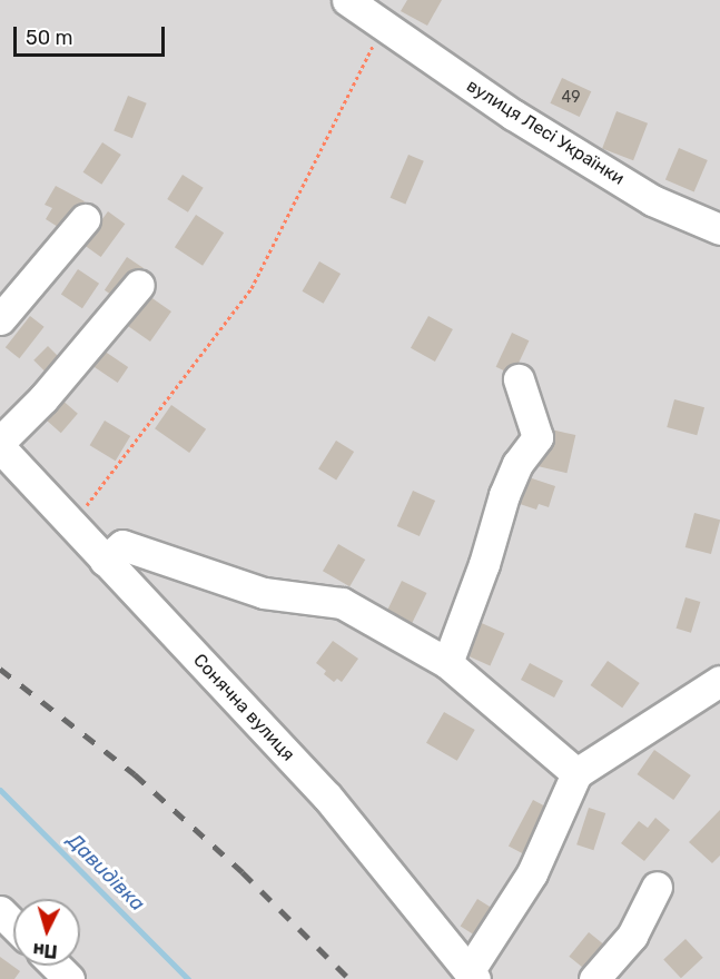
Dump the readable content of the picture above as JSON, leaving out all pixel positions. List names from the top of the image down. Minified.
{"streets":{"street":["вулиця Лесі Українки","Сонячна вулиця"]},"water":["Давидівка"],"house_numbers":["49"],"scale_bar":"50 m","north":"bottom"}
